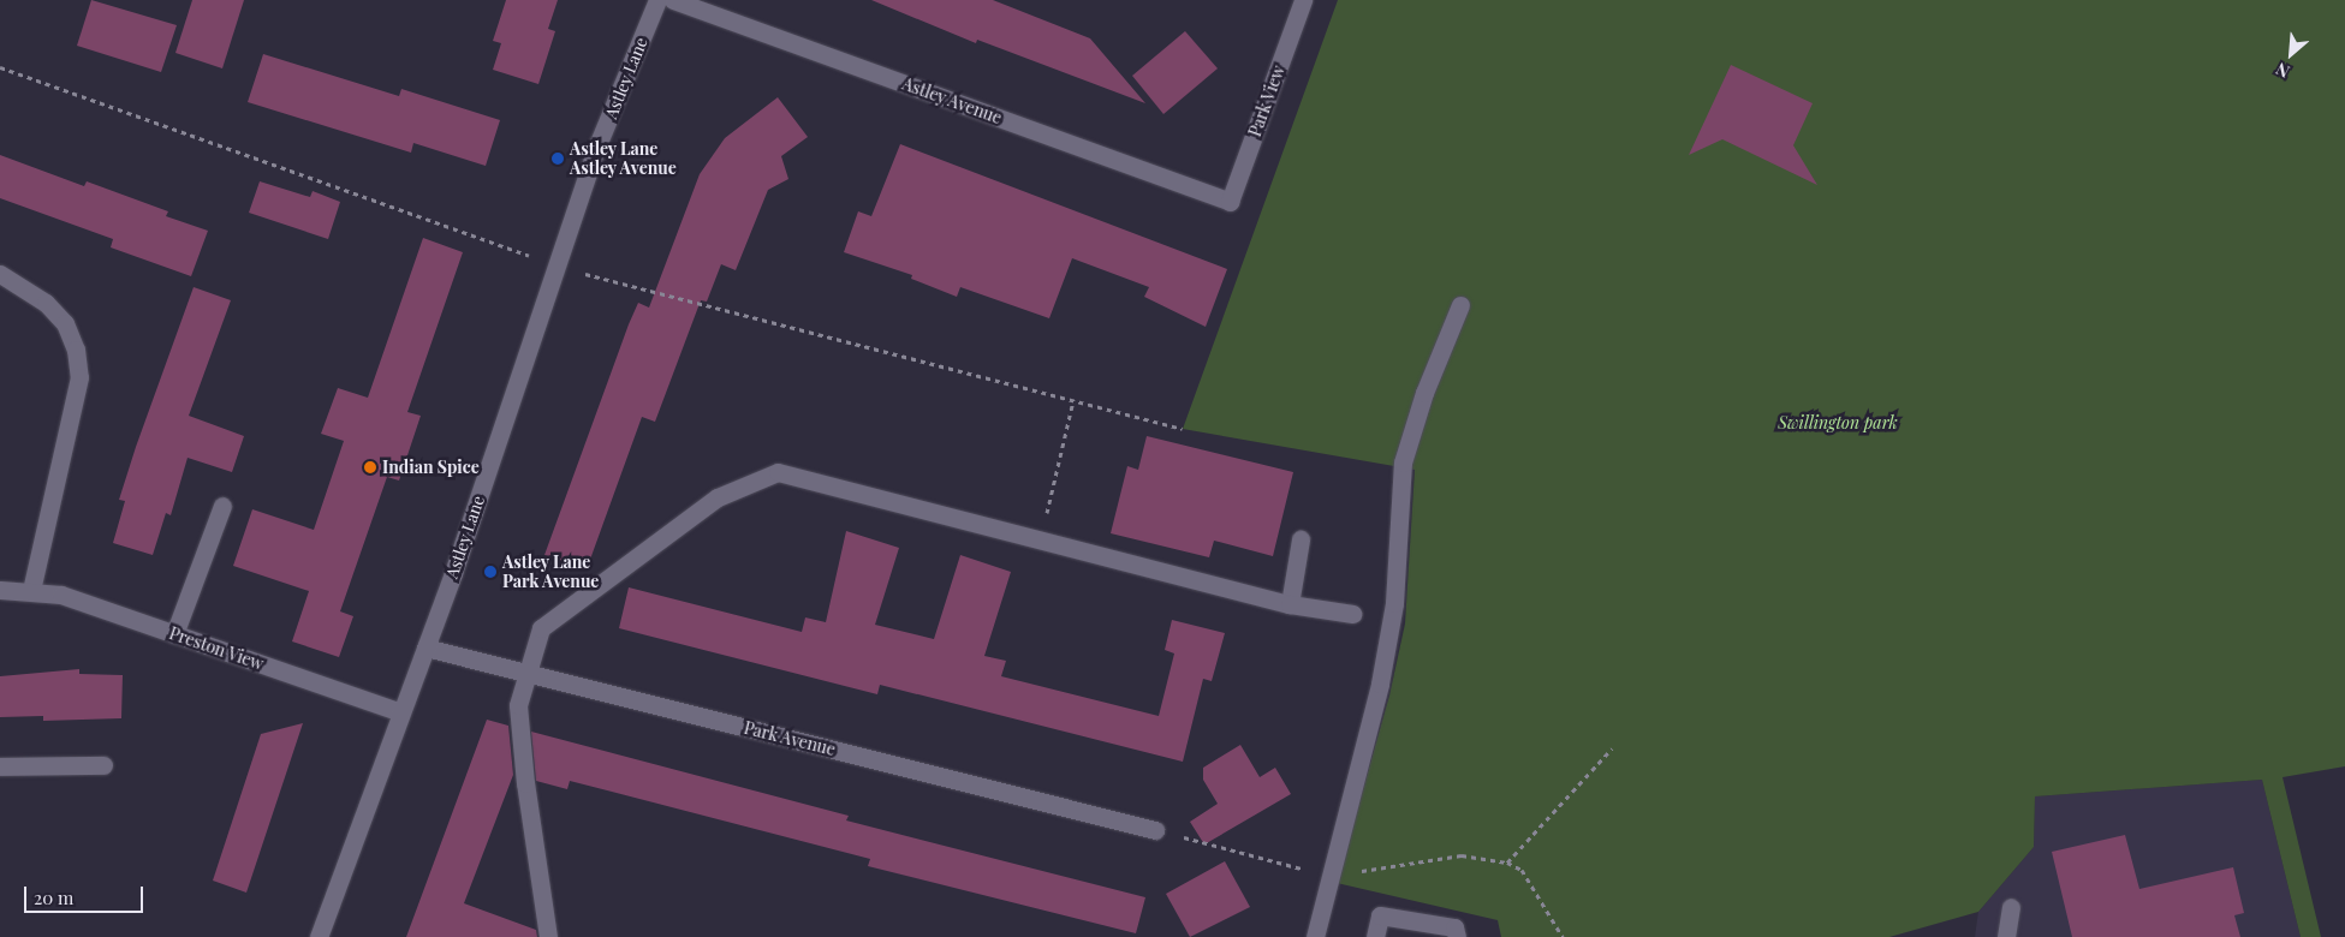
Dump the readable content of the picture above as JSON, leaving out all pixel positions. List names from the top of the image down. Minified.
{"streets":{"street":["Astley Lane","Astley Avenue","Park View","Preston View","Park Avenue"]},"crossings":[["Astley Lane","Preston View"],["Astley Lane","Park Avenue"],["Astley Avenue","Park View"]],"parks":["Swillington park"],"places":["Astley Lane Astley Avenue","Indian Spice","Astley Lane Park Avenue"],"scale_bar":"20 m","north":"bottom left"}
